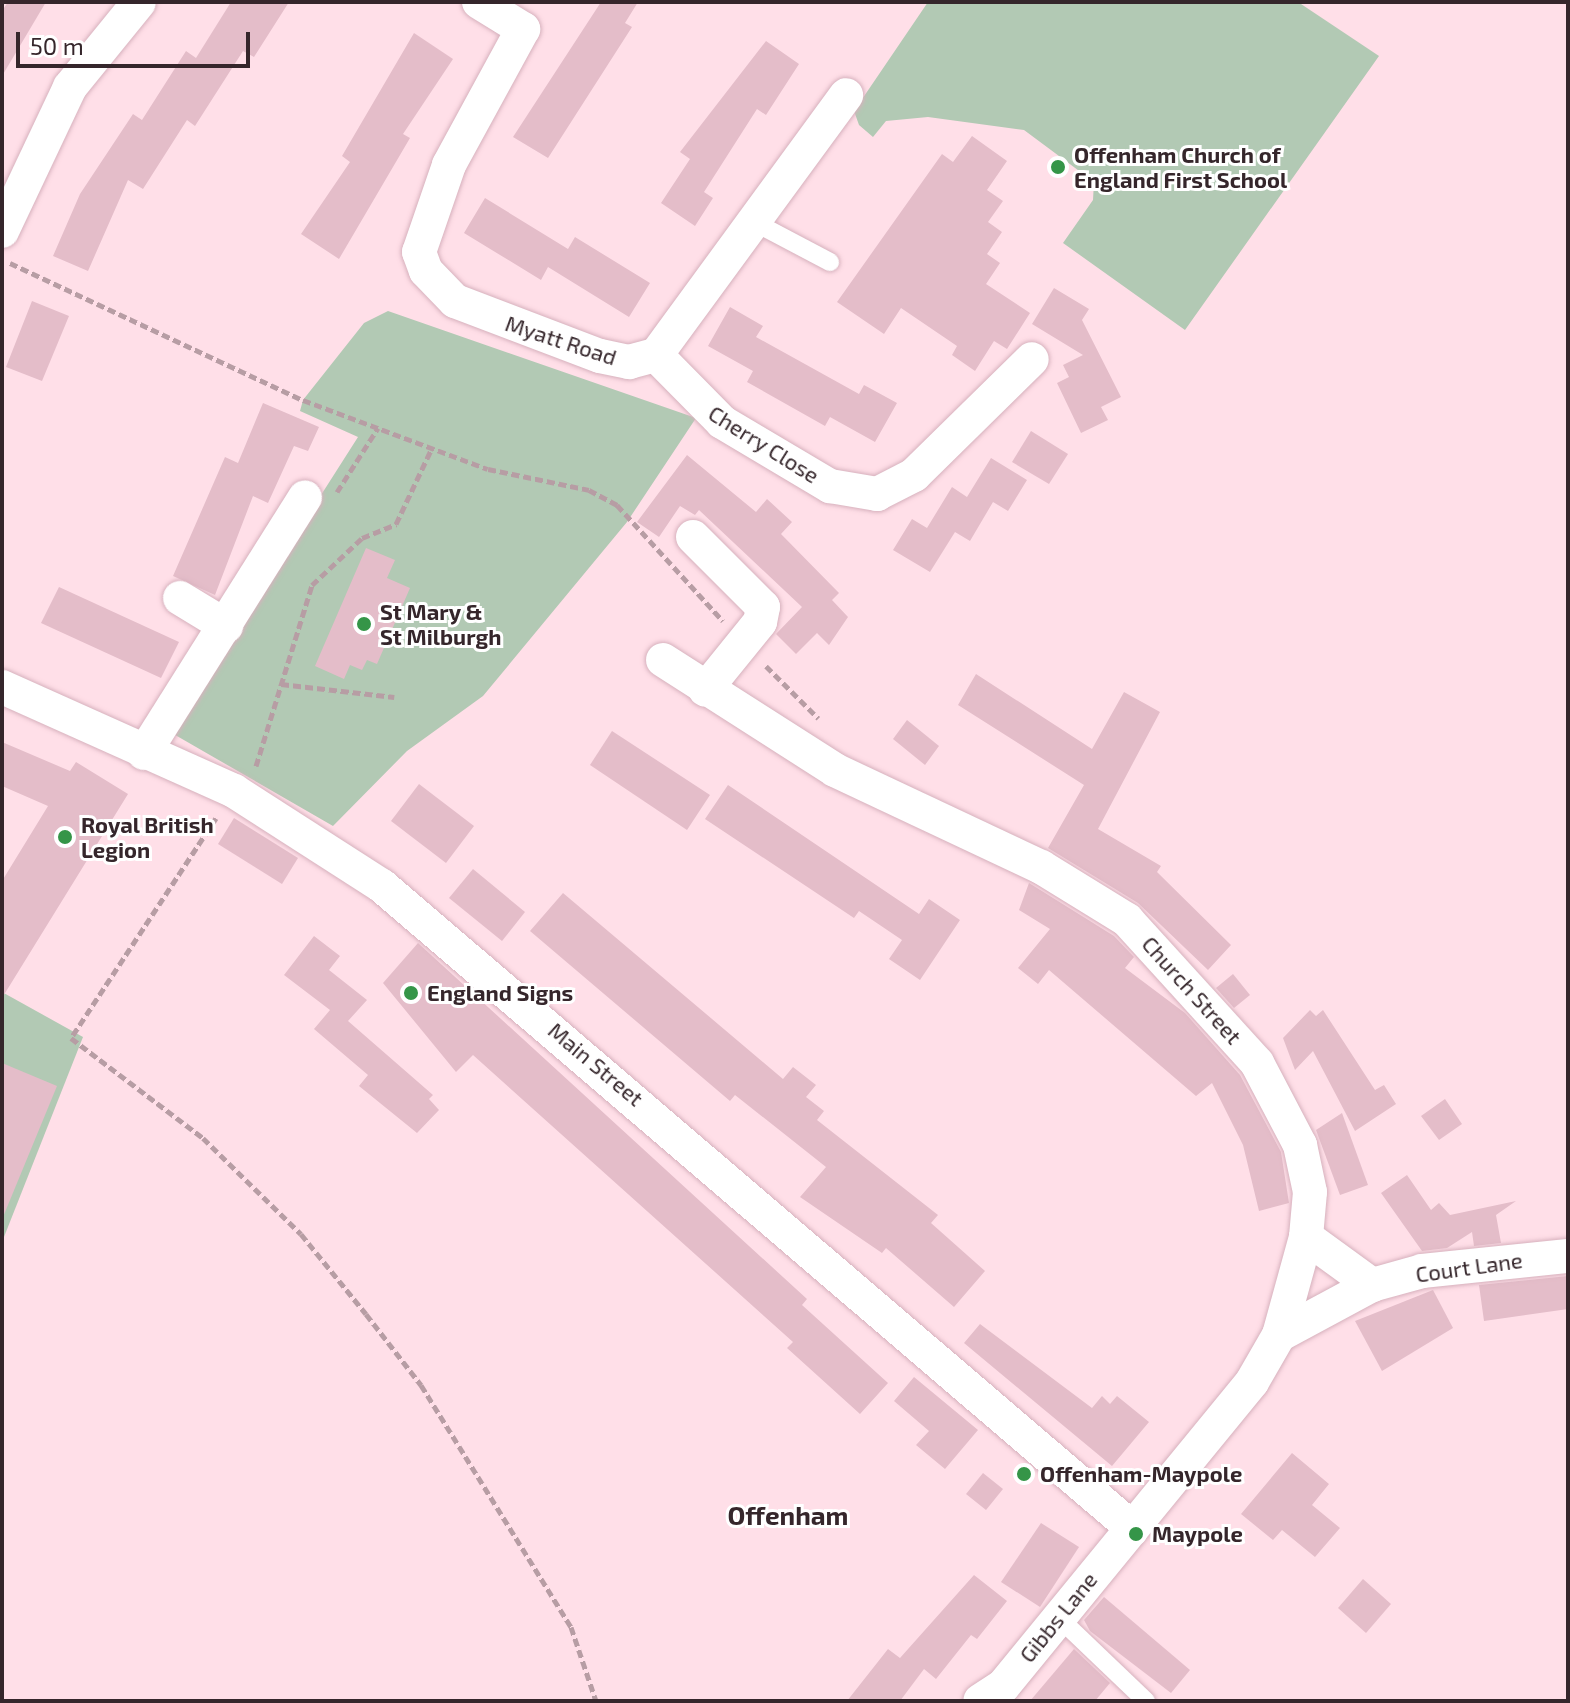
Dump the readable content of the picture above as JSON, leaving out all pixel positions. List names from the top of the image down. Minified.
{"streets":{"street":["Myatt Road","Cherry Close","Church Street","Main Street","Court Lane","Gibbs Lane"]},"crossings":[["Myatt Road","Cherry Close"],["Church Street","Main Street"],["Church Street","Court Lane"],["Church Street","Gibbs Lane"],["Main Street","Gibbs Lane"]],"districts":["Offenham"],"places":["Offenham Church of England First School","St Mary & St Milburgh","Royal British Legion","England Signs","Offenham-Maypole","Maypole"],"scale_bar":"50 m"}
